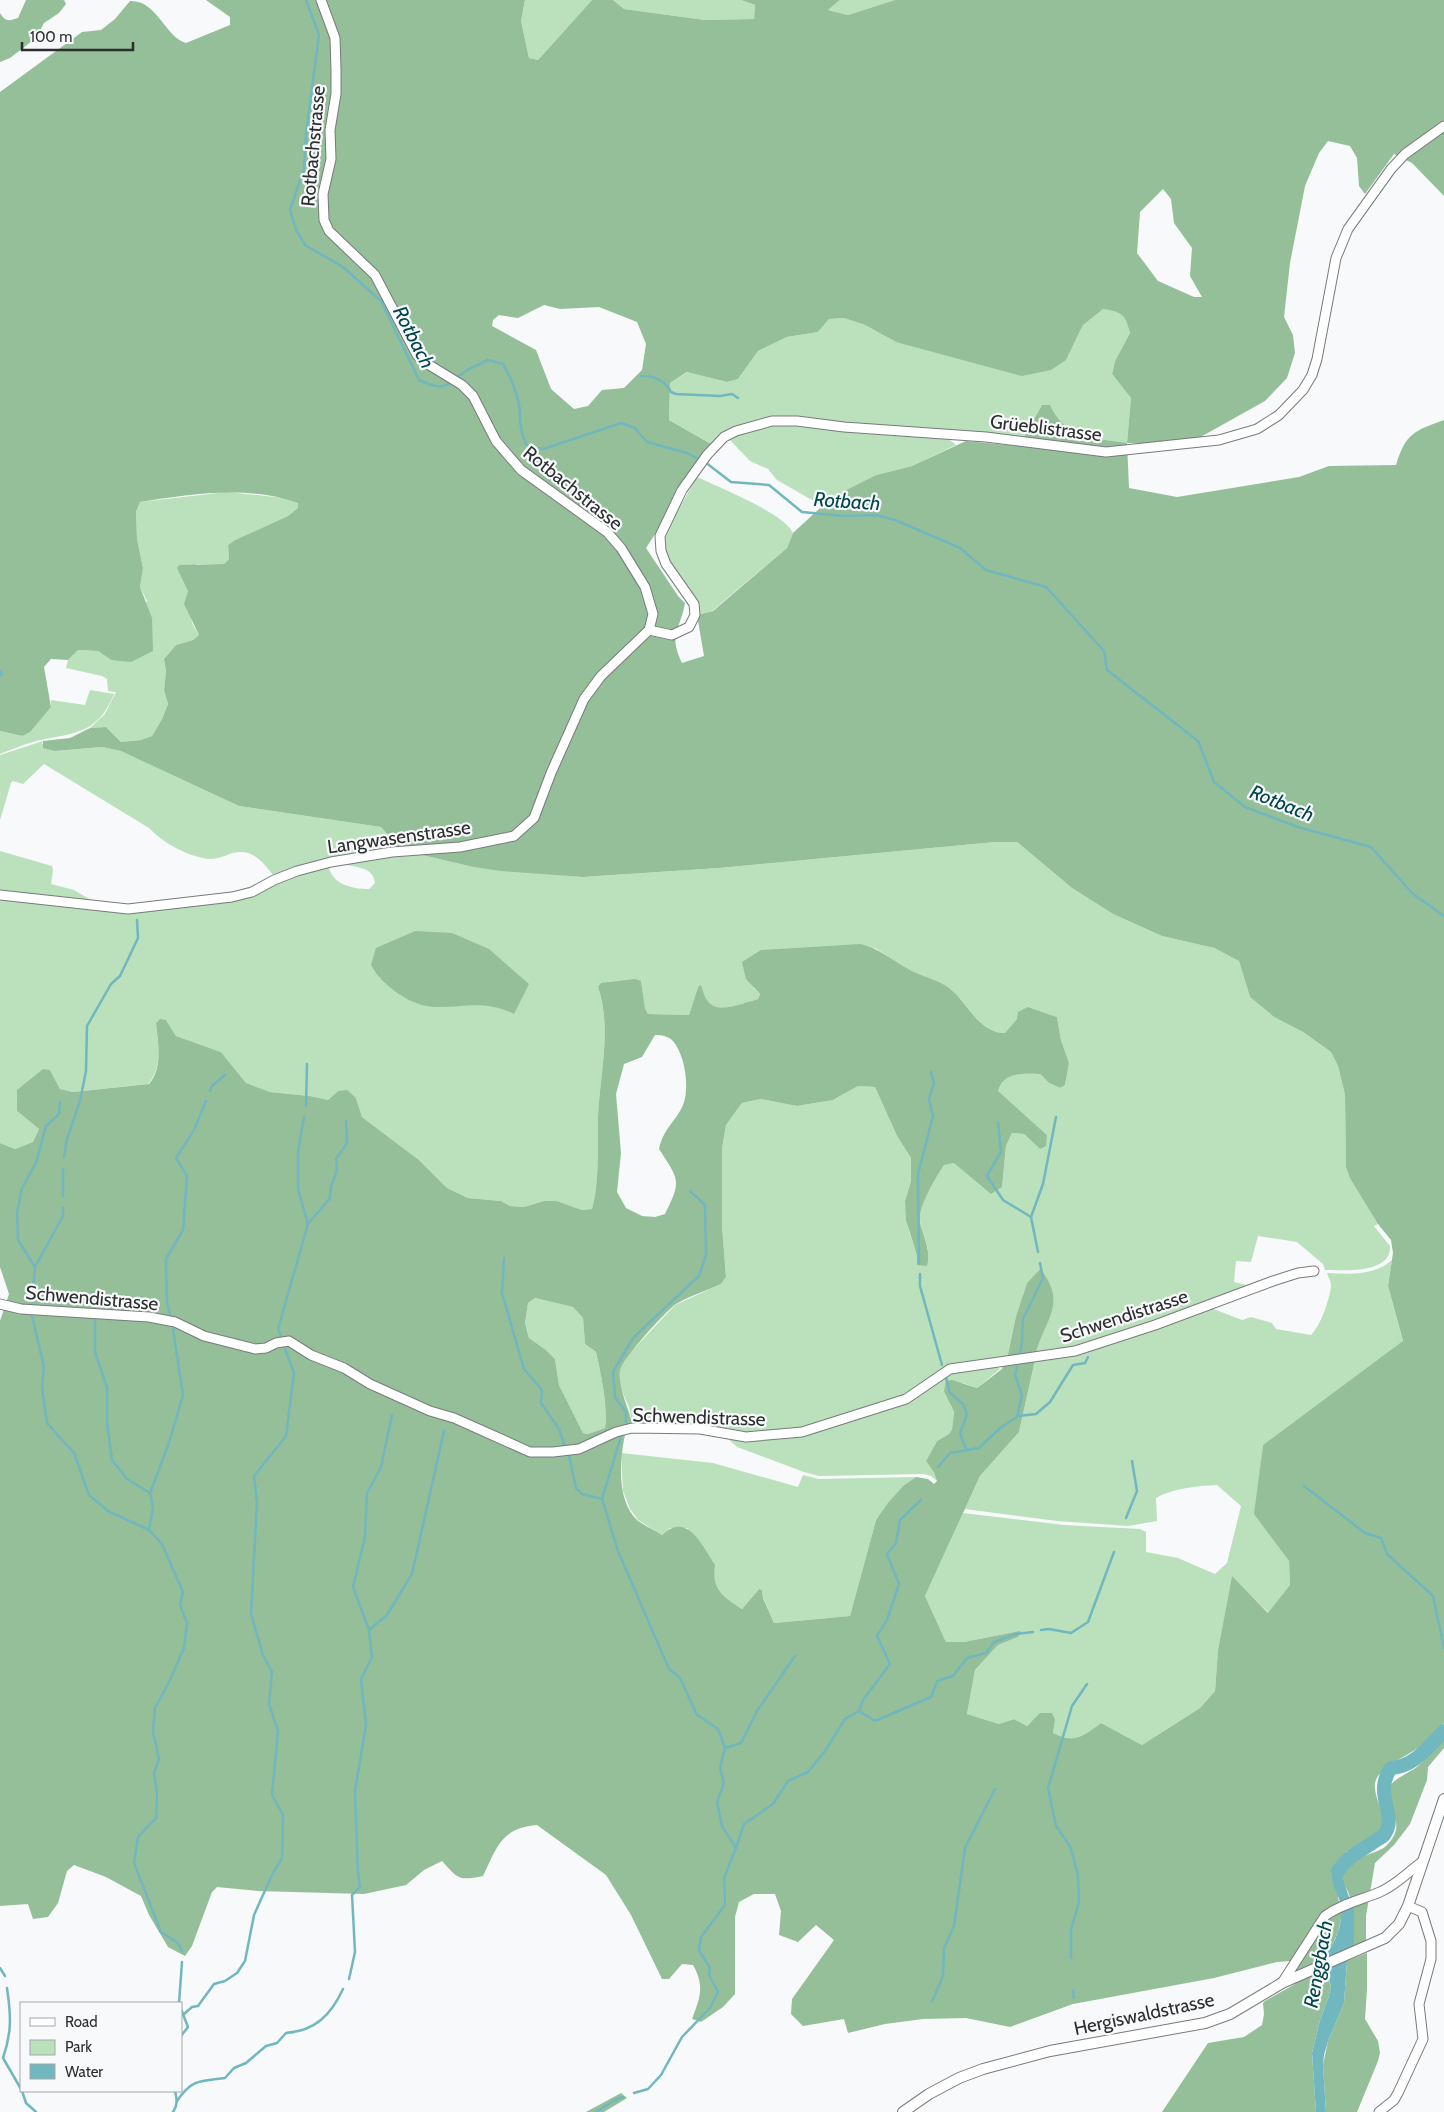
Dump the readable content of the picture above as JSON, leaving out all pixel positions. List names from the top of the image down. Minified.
{"streets":{"street":["Rotbachstrasse","Grüeblistrasse","Langwasenstrasse","Schwendistrasse","Hergiswaldstrasse"]},"crossings":[["Rotbachstrasse","Grüeblistrasse"],["Rotbachstrasse","Langwasenstrasse"],["Grüeblistrasse","Langwasenstrasse"]],"water":["Rotbach","Renggbach"],"legend":["Road","Park","Water"],"scale_bar":"100 m"}
